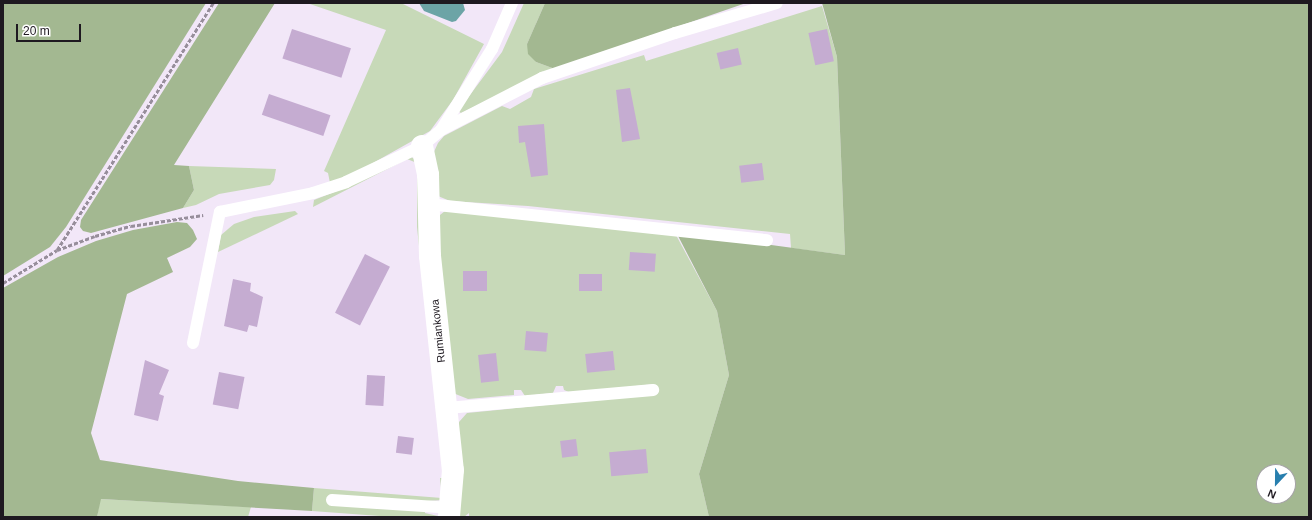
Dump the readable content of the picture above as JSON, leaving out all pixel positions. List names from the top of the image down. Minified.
{"streets":{"street":["Rumiankowa"]},"scale_bar":"20 m","north":"bottom"}
